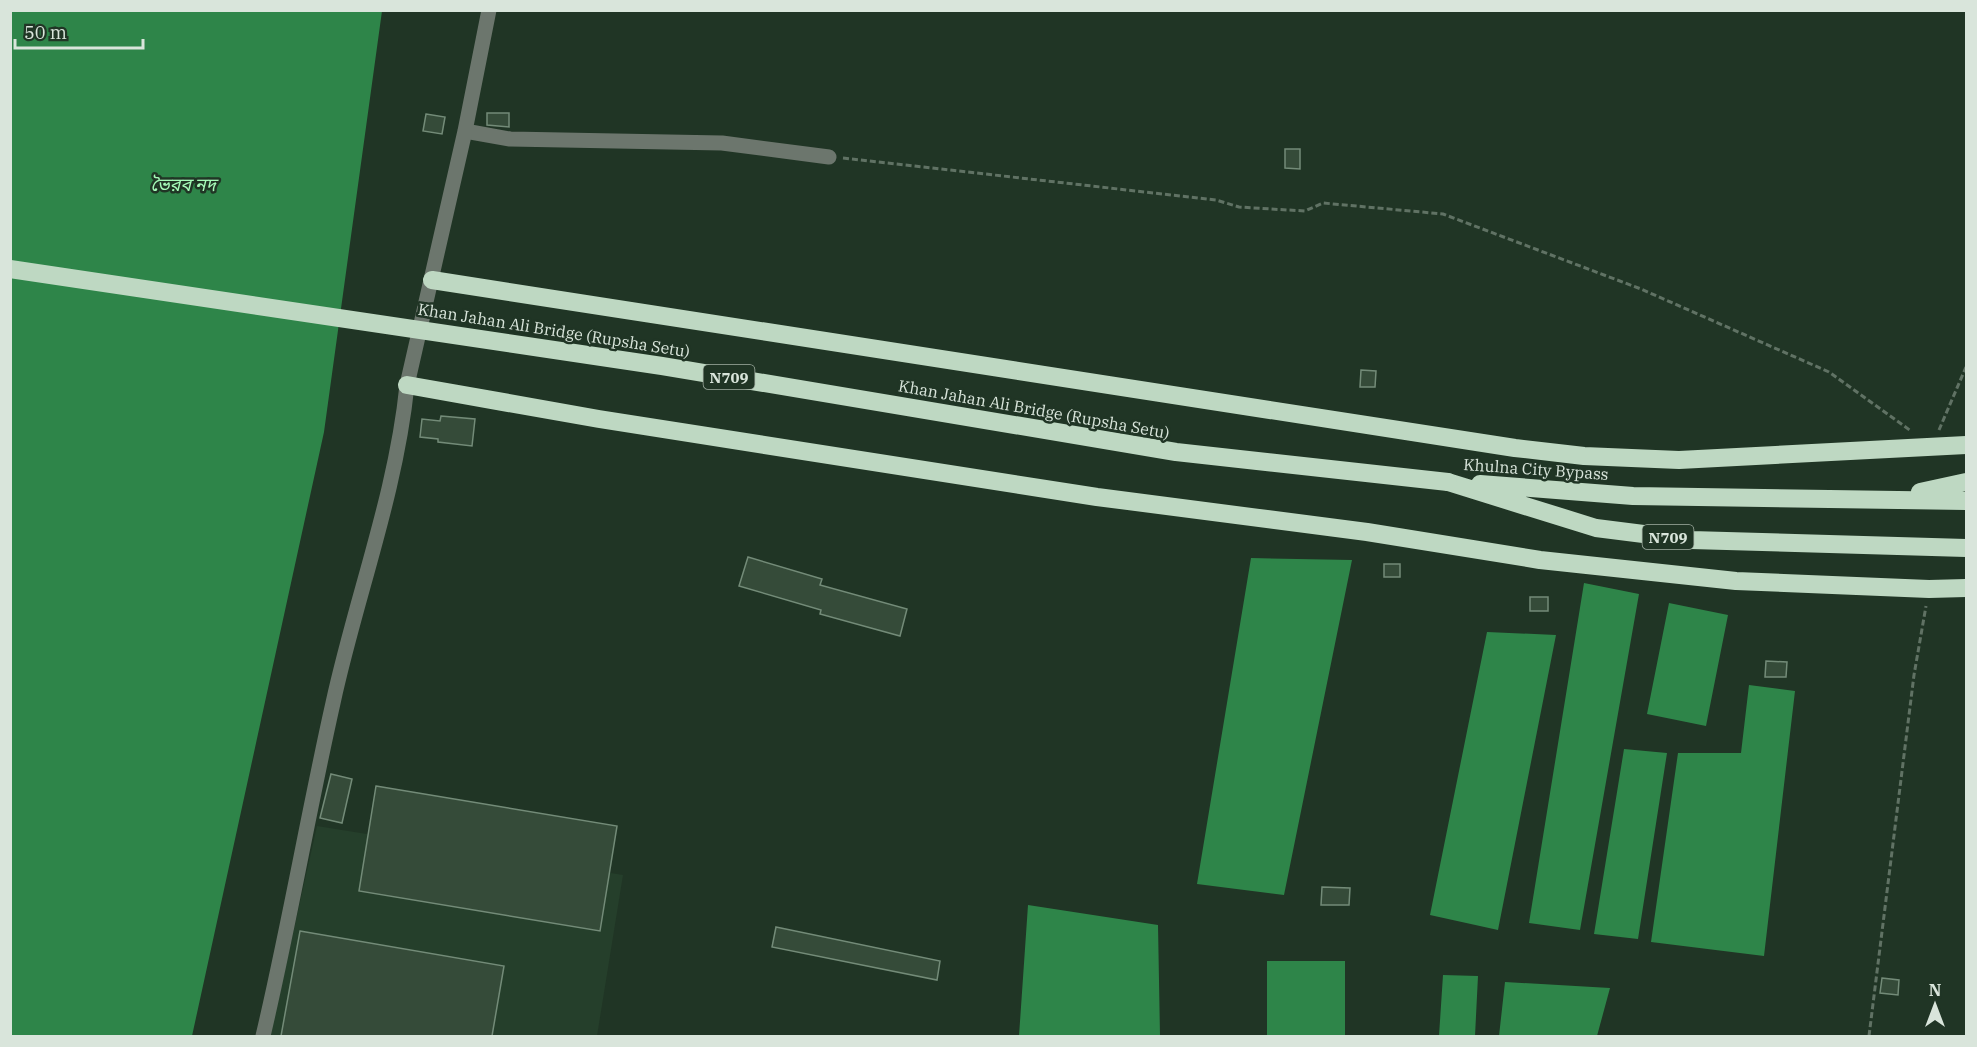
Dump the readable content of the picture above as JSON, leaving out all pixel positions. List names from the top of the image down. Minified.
{"streets":{"highway":["Khan Jahan Ali Bridge (Rupsha Setu)","N709","Khulna City Bypass"]},"crossings":[["Khan Jahan Ali Bridge (Rupsha Setu)","Khulna City Bypass"]],"water":["ভৈরব নদ"],"scale_bar":"50 m","north":"top"}
